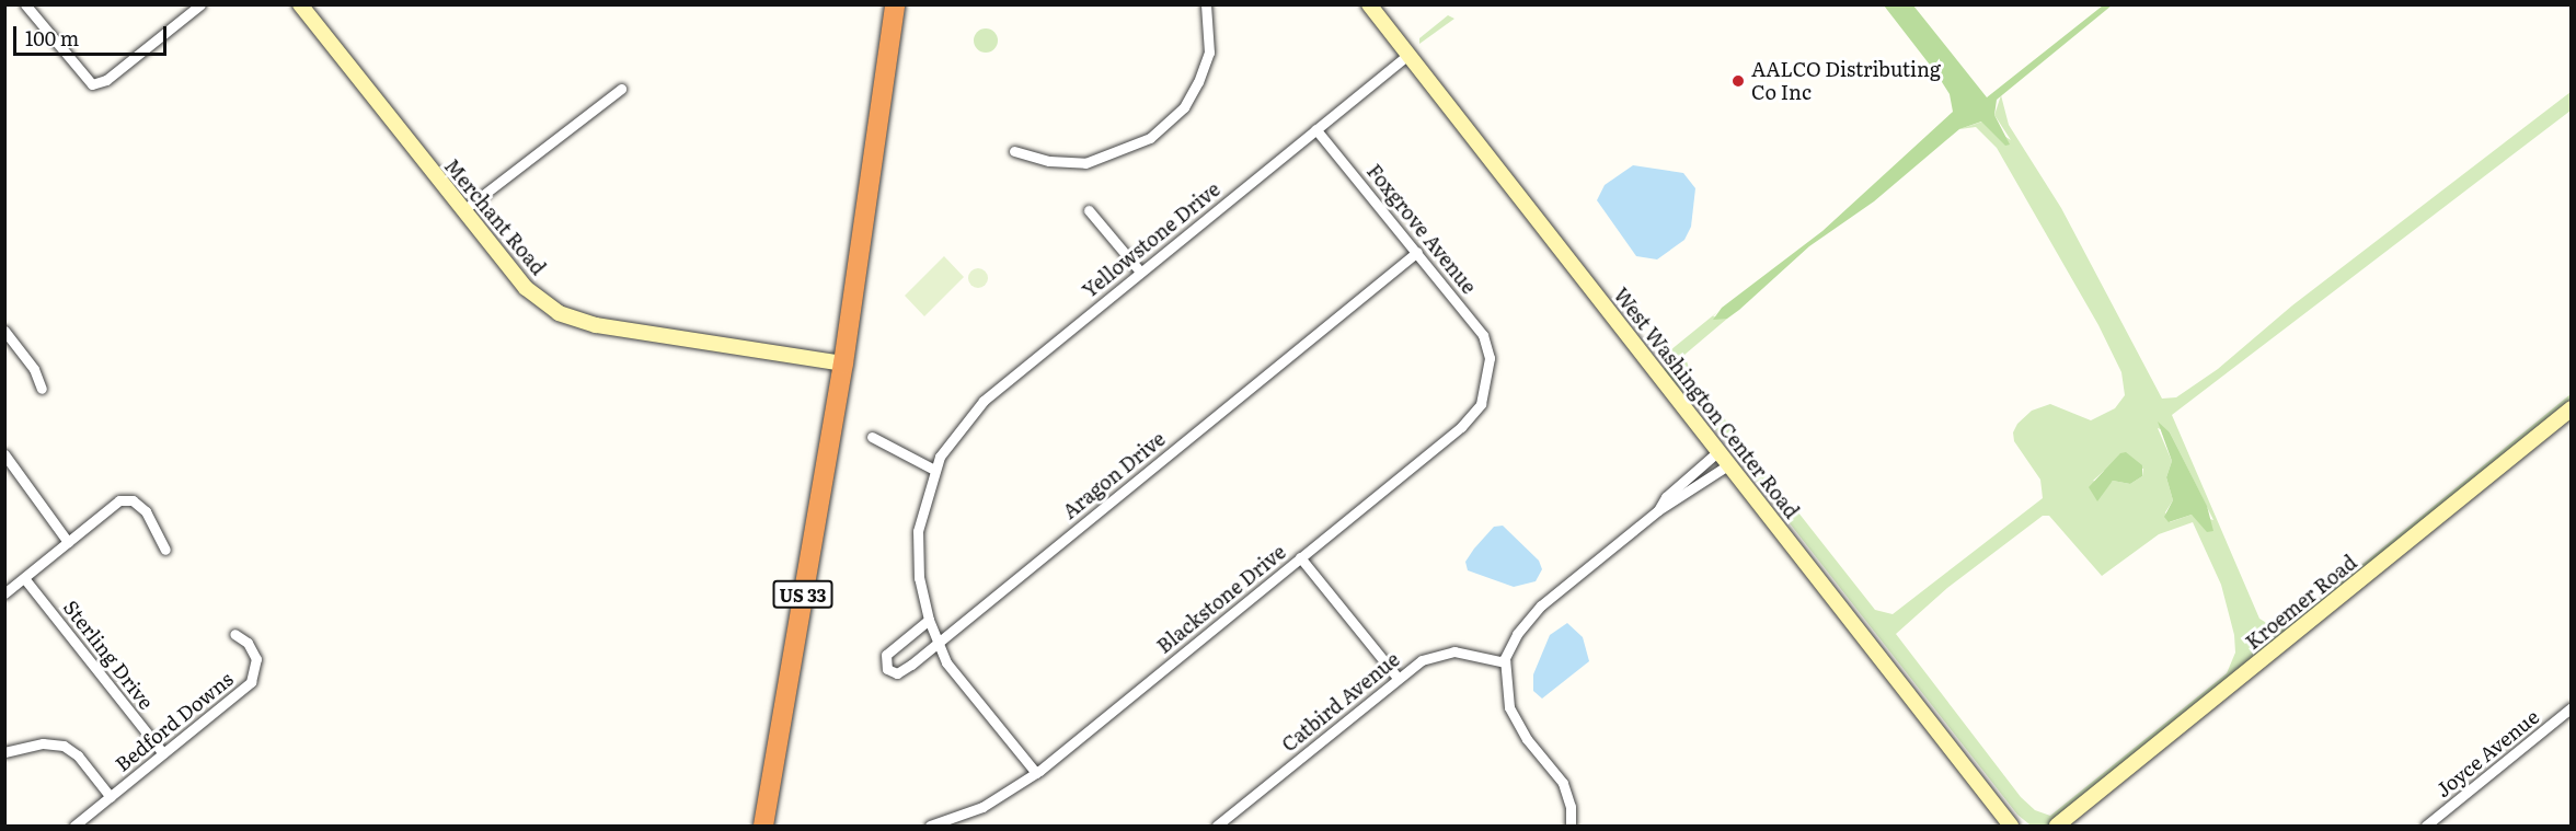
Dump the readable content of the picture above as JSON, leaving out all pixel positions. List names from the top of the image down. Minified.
{"streets":{"highway":["US 33"],"street":["Merchant Road","Foxgrove Avenue","Yellowstone Drive","West Washington Center Road","Aragon Drive","Blackstone Drive","Kroemer Road","Sterling Drive","Catbird Avenue","Bedford Downs","Joyce Avenue"]},"crossings":[["Merchant Road","US 33"],["Foxgrove Avenue","Yellowstone Drive"],["Foxgrove Avenue","Aragon Drive"],["Foxgrove Avenue","Blackstone Drive"],["Yellowstone Drive","West Washington Center Road"],["Yellowstone Drive","Aragon Drive"],["Yellowstone Drive","Blackstone Drive"],["Sterling Drive","Bedford Downs"]],"places":["AALCO Distributing Co Inc"],"scale_bar":"100 m"}
